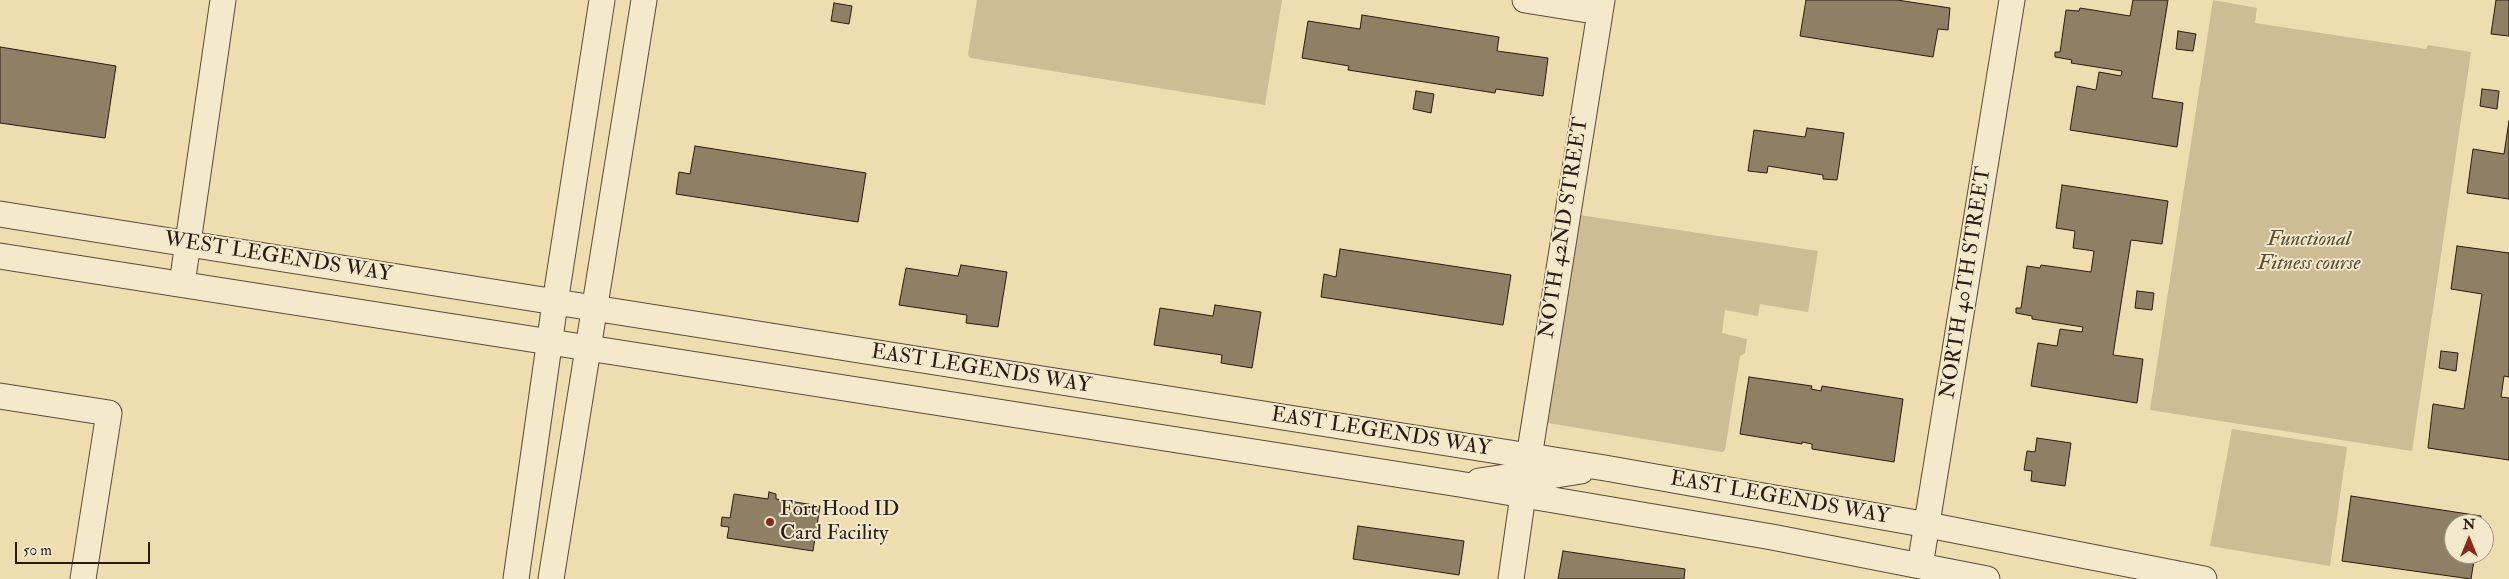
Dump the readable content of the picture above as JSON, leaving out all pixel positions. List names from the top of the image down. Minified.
{"streets":{"street":["NOTH 42ND STREET","WEST LEGENDS WAY","NORTH 40TH STREET","EAST LEGENDS WAY"]},"crossings":[["NOTH 42ND STREET","EAST LEGENDS WAY"],["WEST LEGENDS WAY","EAST LEGENDS WAY"],["NORTH 40TH STREET","EAST LEGENDS WAY"]],"parks":["Functional Fitness course"],"places":["Fort Hood ID Card Facility"],"scale_bar":"50 m","north":"top"}
